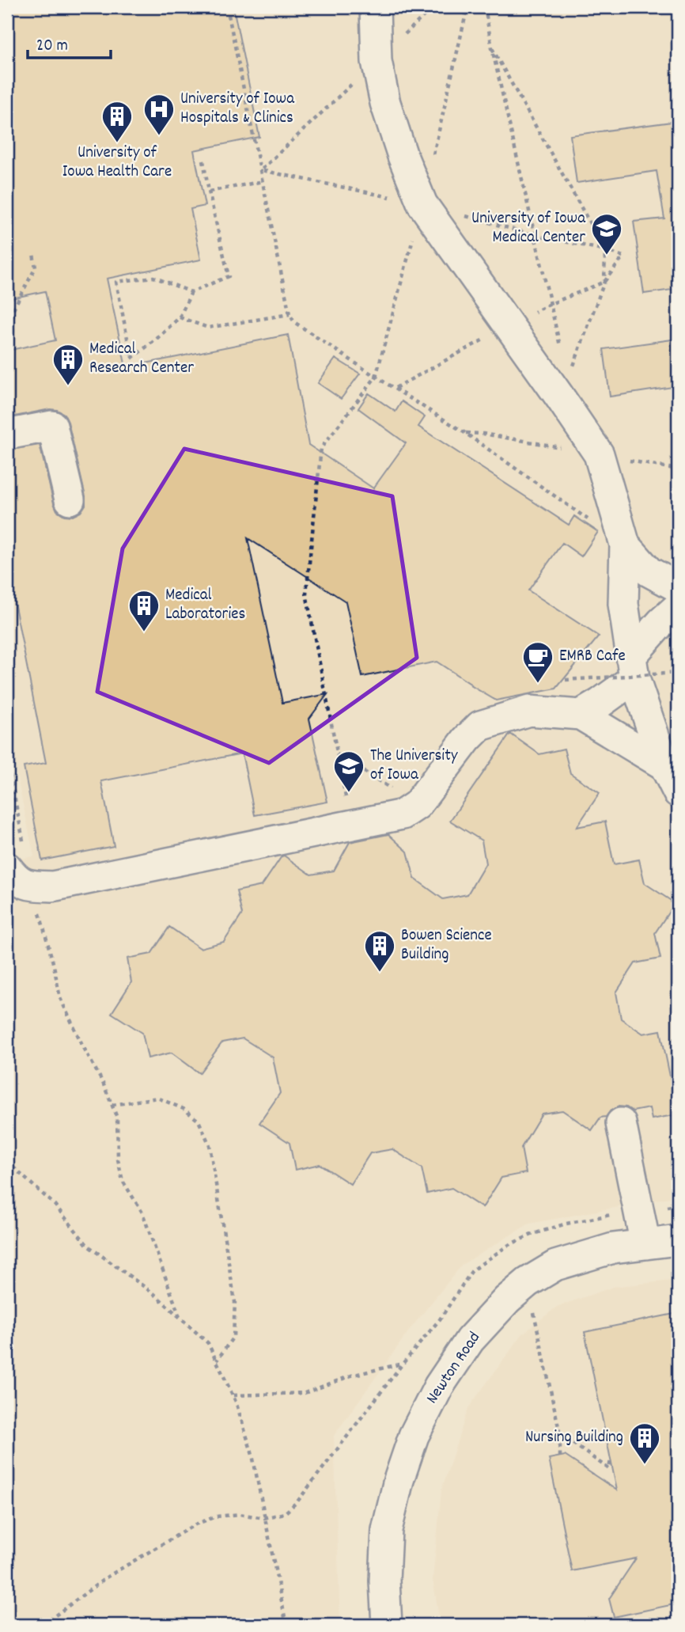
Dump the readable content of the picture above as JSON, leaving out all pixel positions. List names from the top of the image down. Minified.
{"streets":{"street":["Newton Road"]},"places":{"hospital":["University of Iowa Hospitals & Clinics"],"building":["University of Iowa Health Care","Medical Research Center","Medical Laboratories","Bowen Science Building","Nursing Building"],"school or university":["University of Iowa Medical Center","The University of Iowa"],"cafe":["EMRB Cafe"]},"scale_bar":"20 m"}
